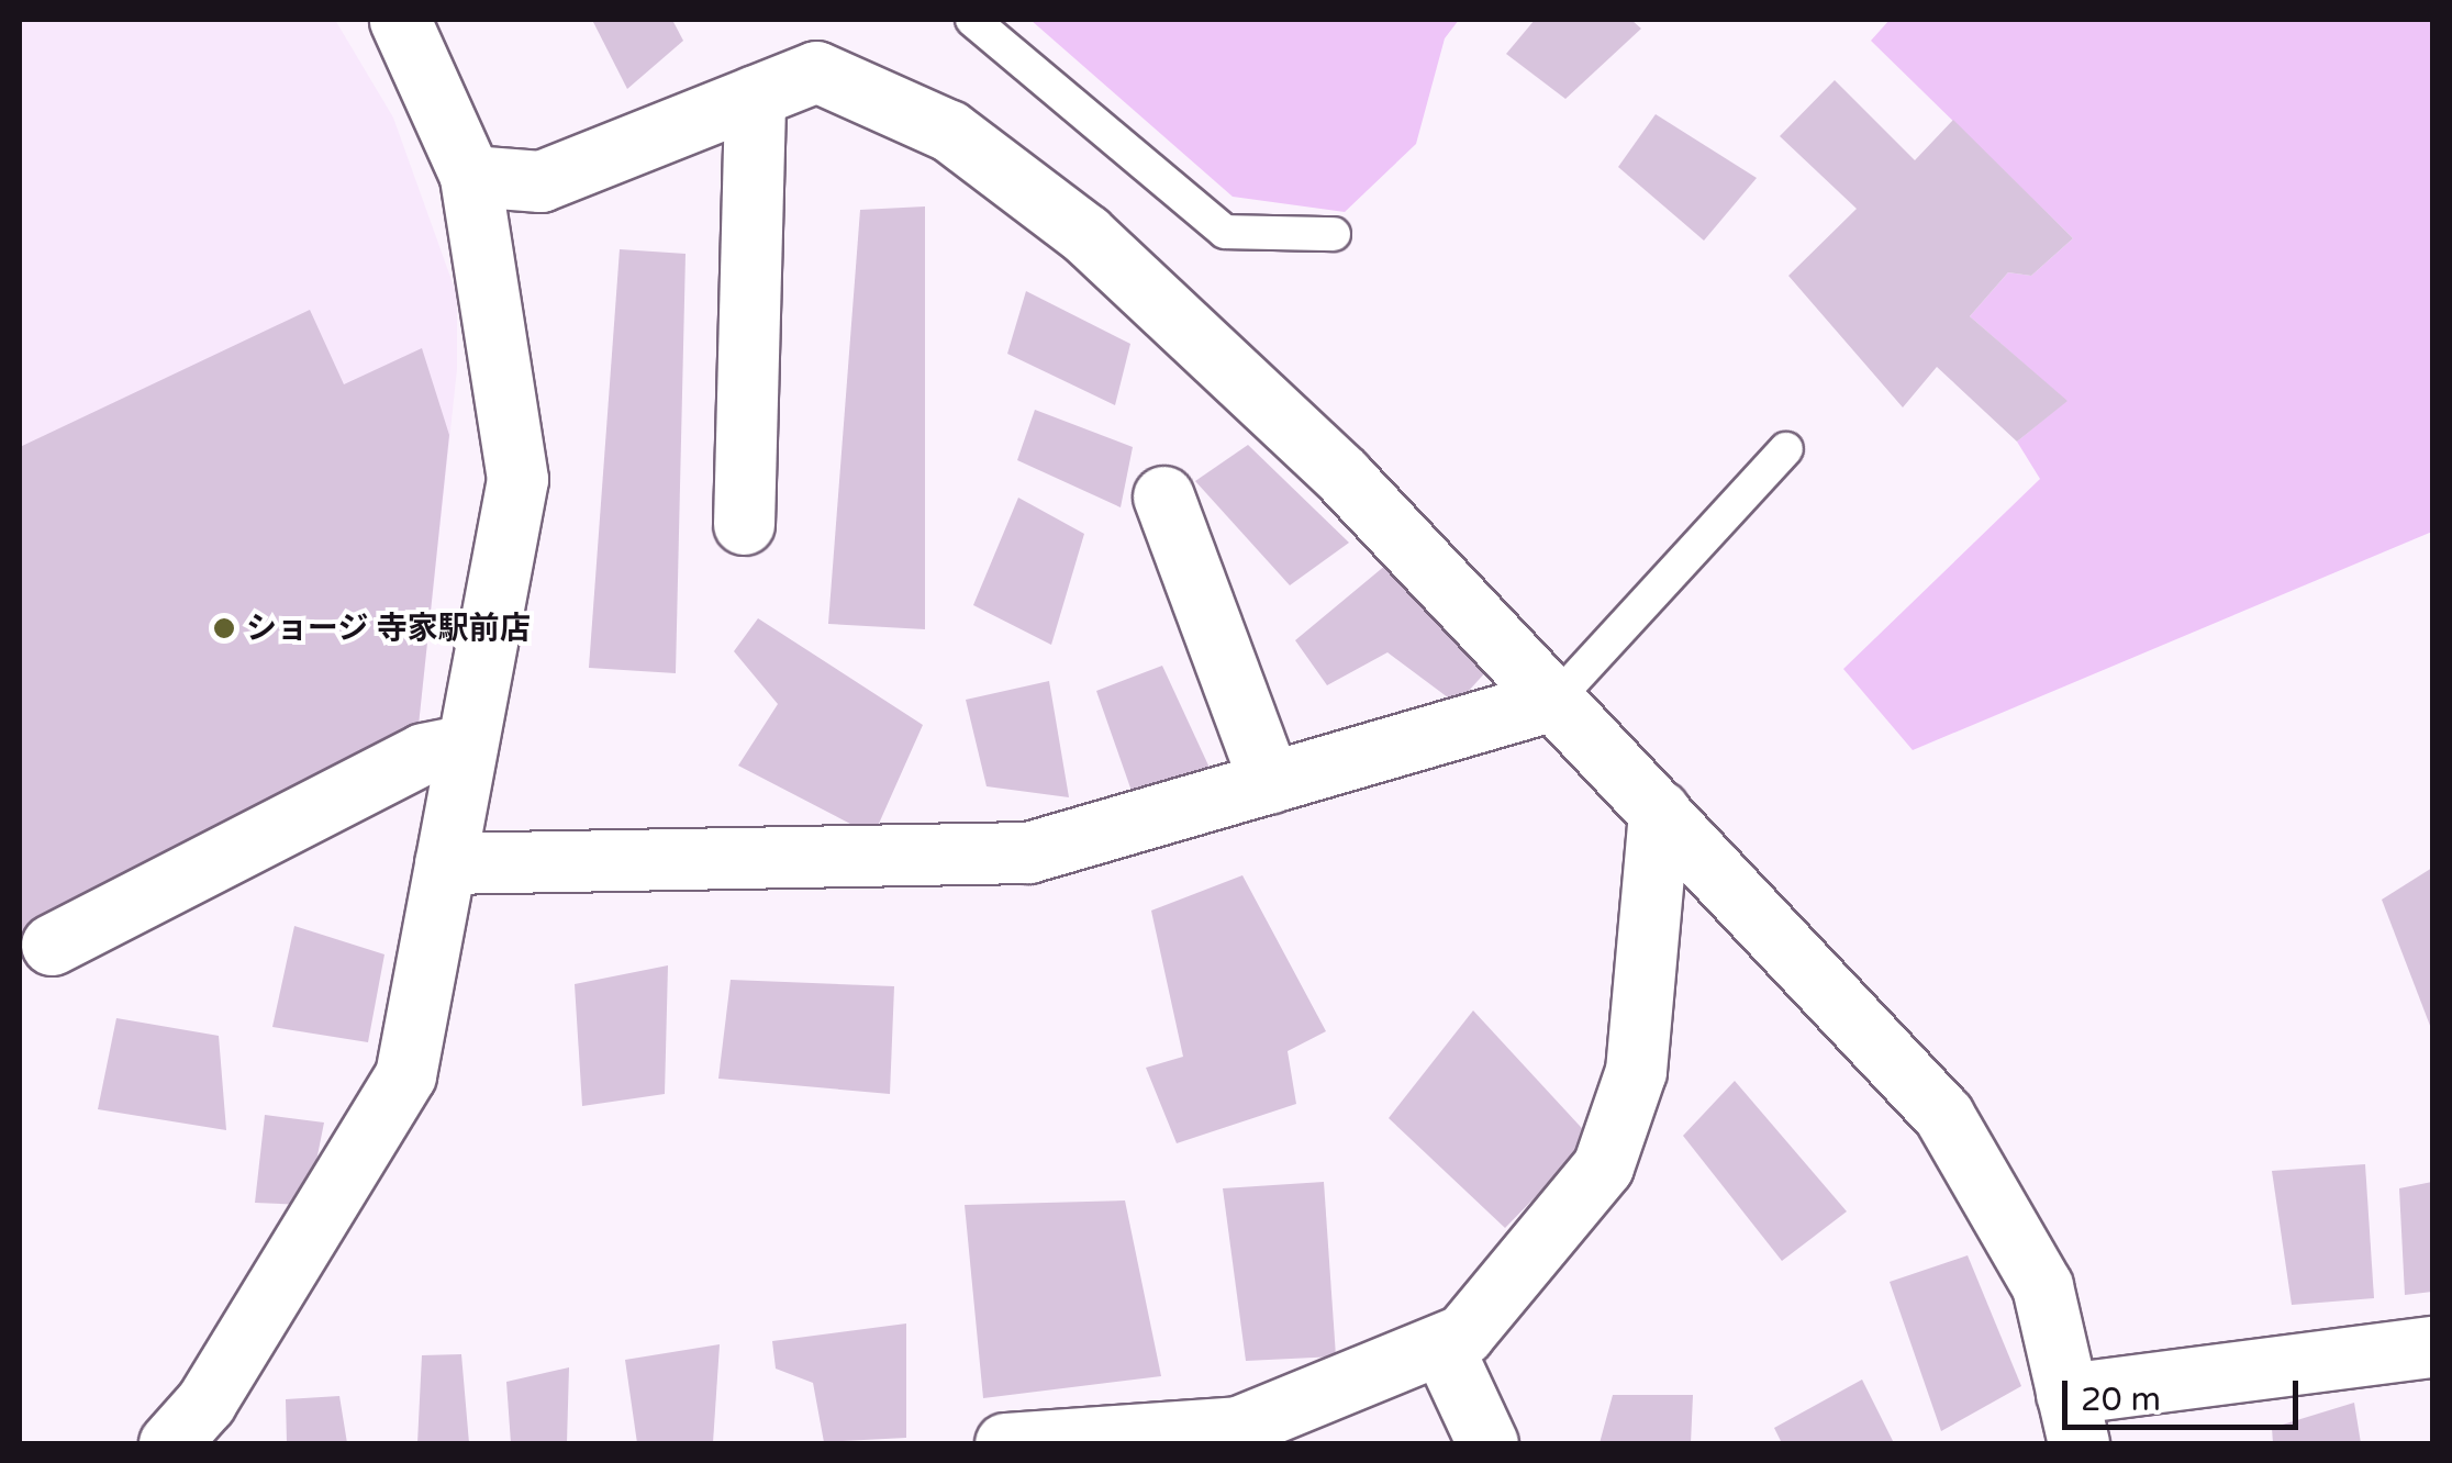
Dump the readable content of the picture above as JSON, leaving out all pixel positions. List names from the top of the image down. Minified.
{"places":["ショージ 寺家駅前店"],"scale_bar":"20 m"}
